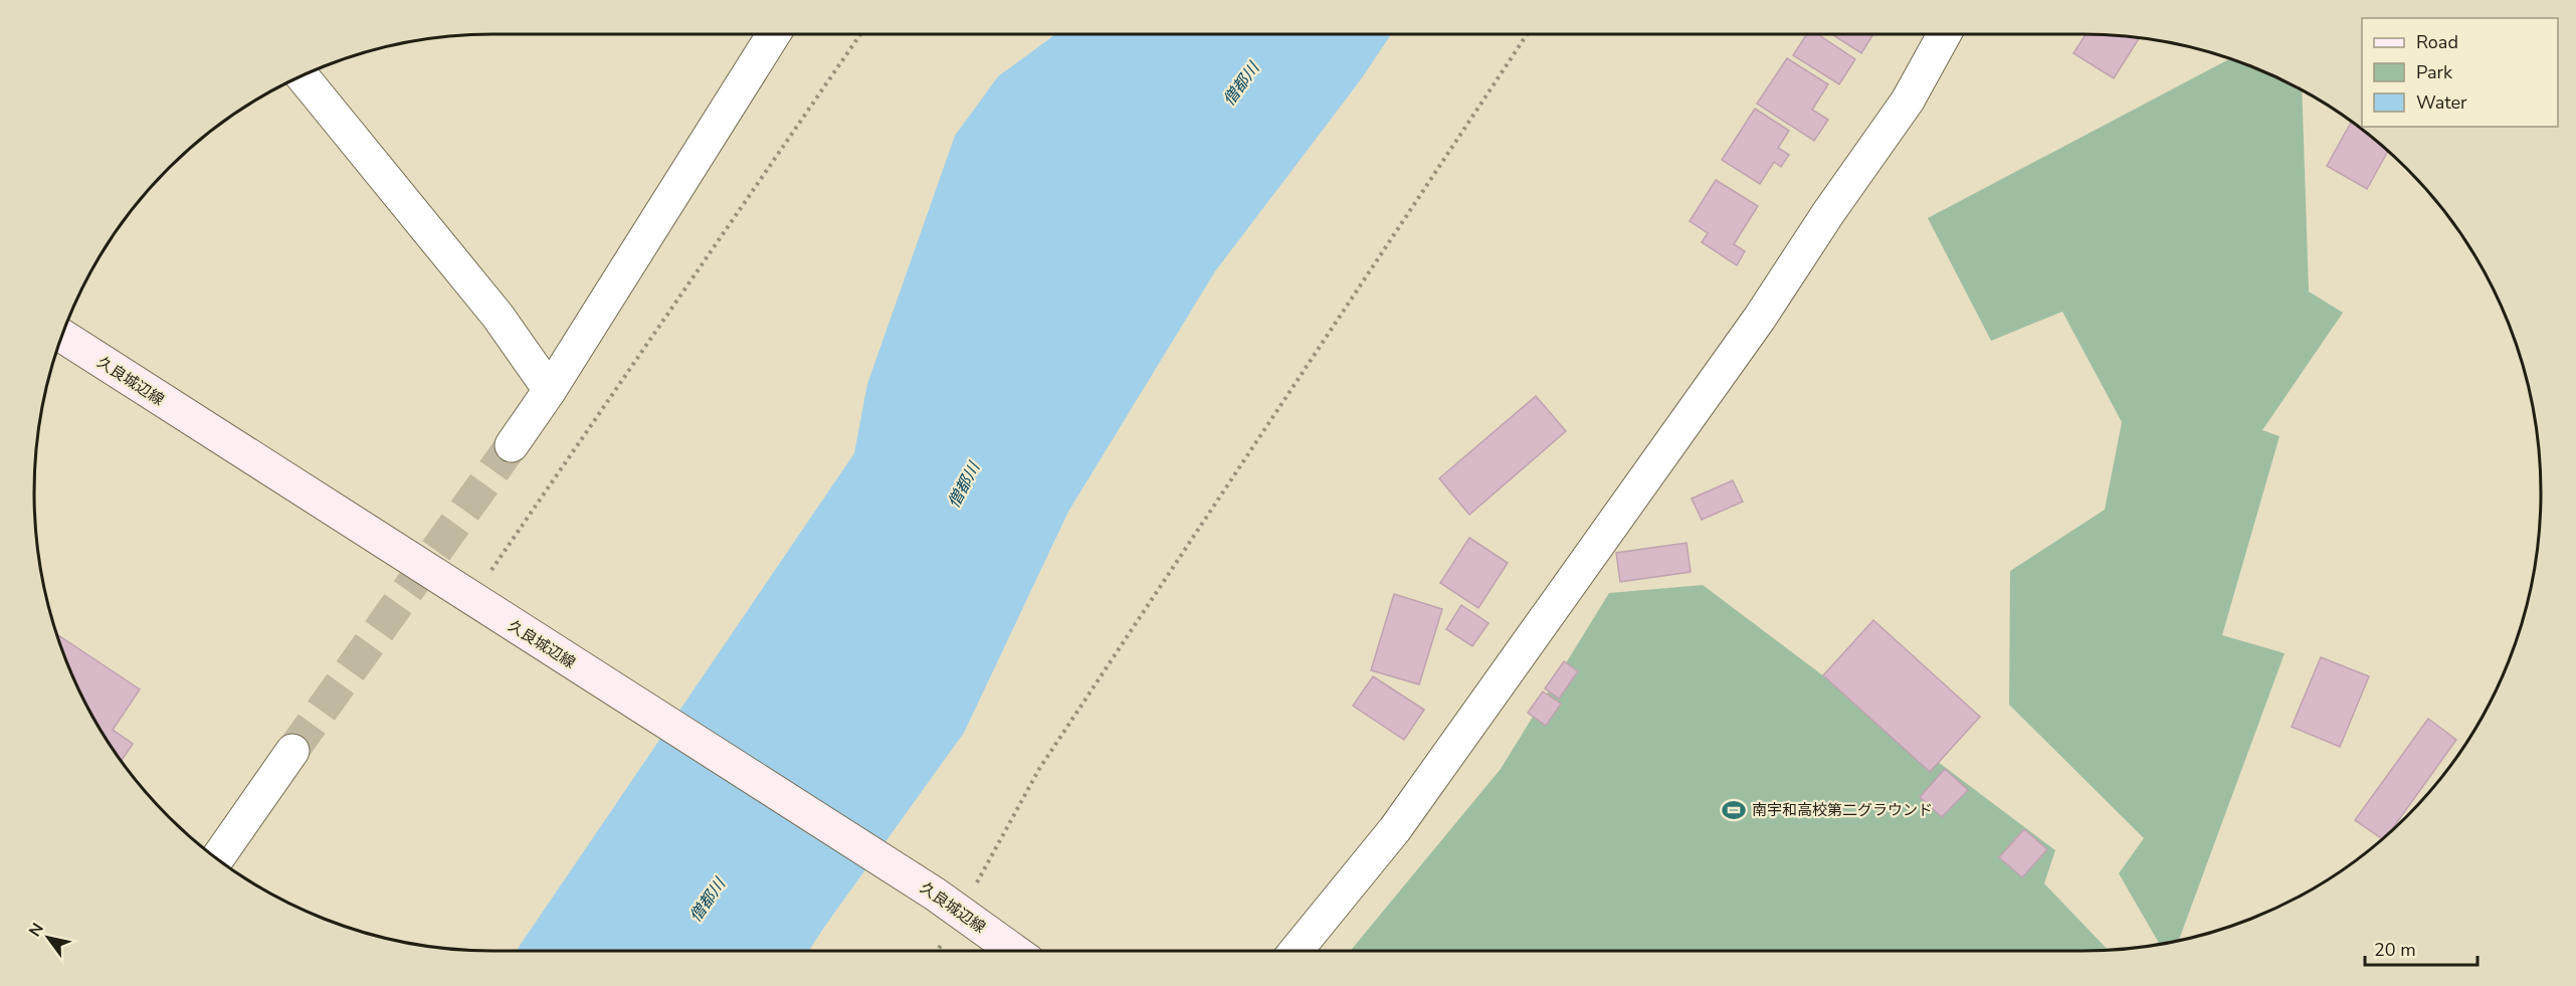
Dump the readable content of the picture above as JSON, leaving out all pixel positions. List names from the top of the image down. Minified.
{"streets":{"main road":["久良城辺線"]},"water":["僧都川"],"places":{"sports":["南宇和高校第二グラウンド"]},"legend":["Road","Park","Water"],"scale_bar":"20 m","north":"top left"}
